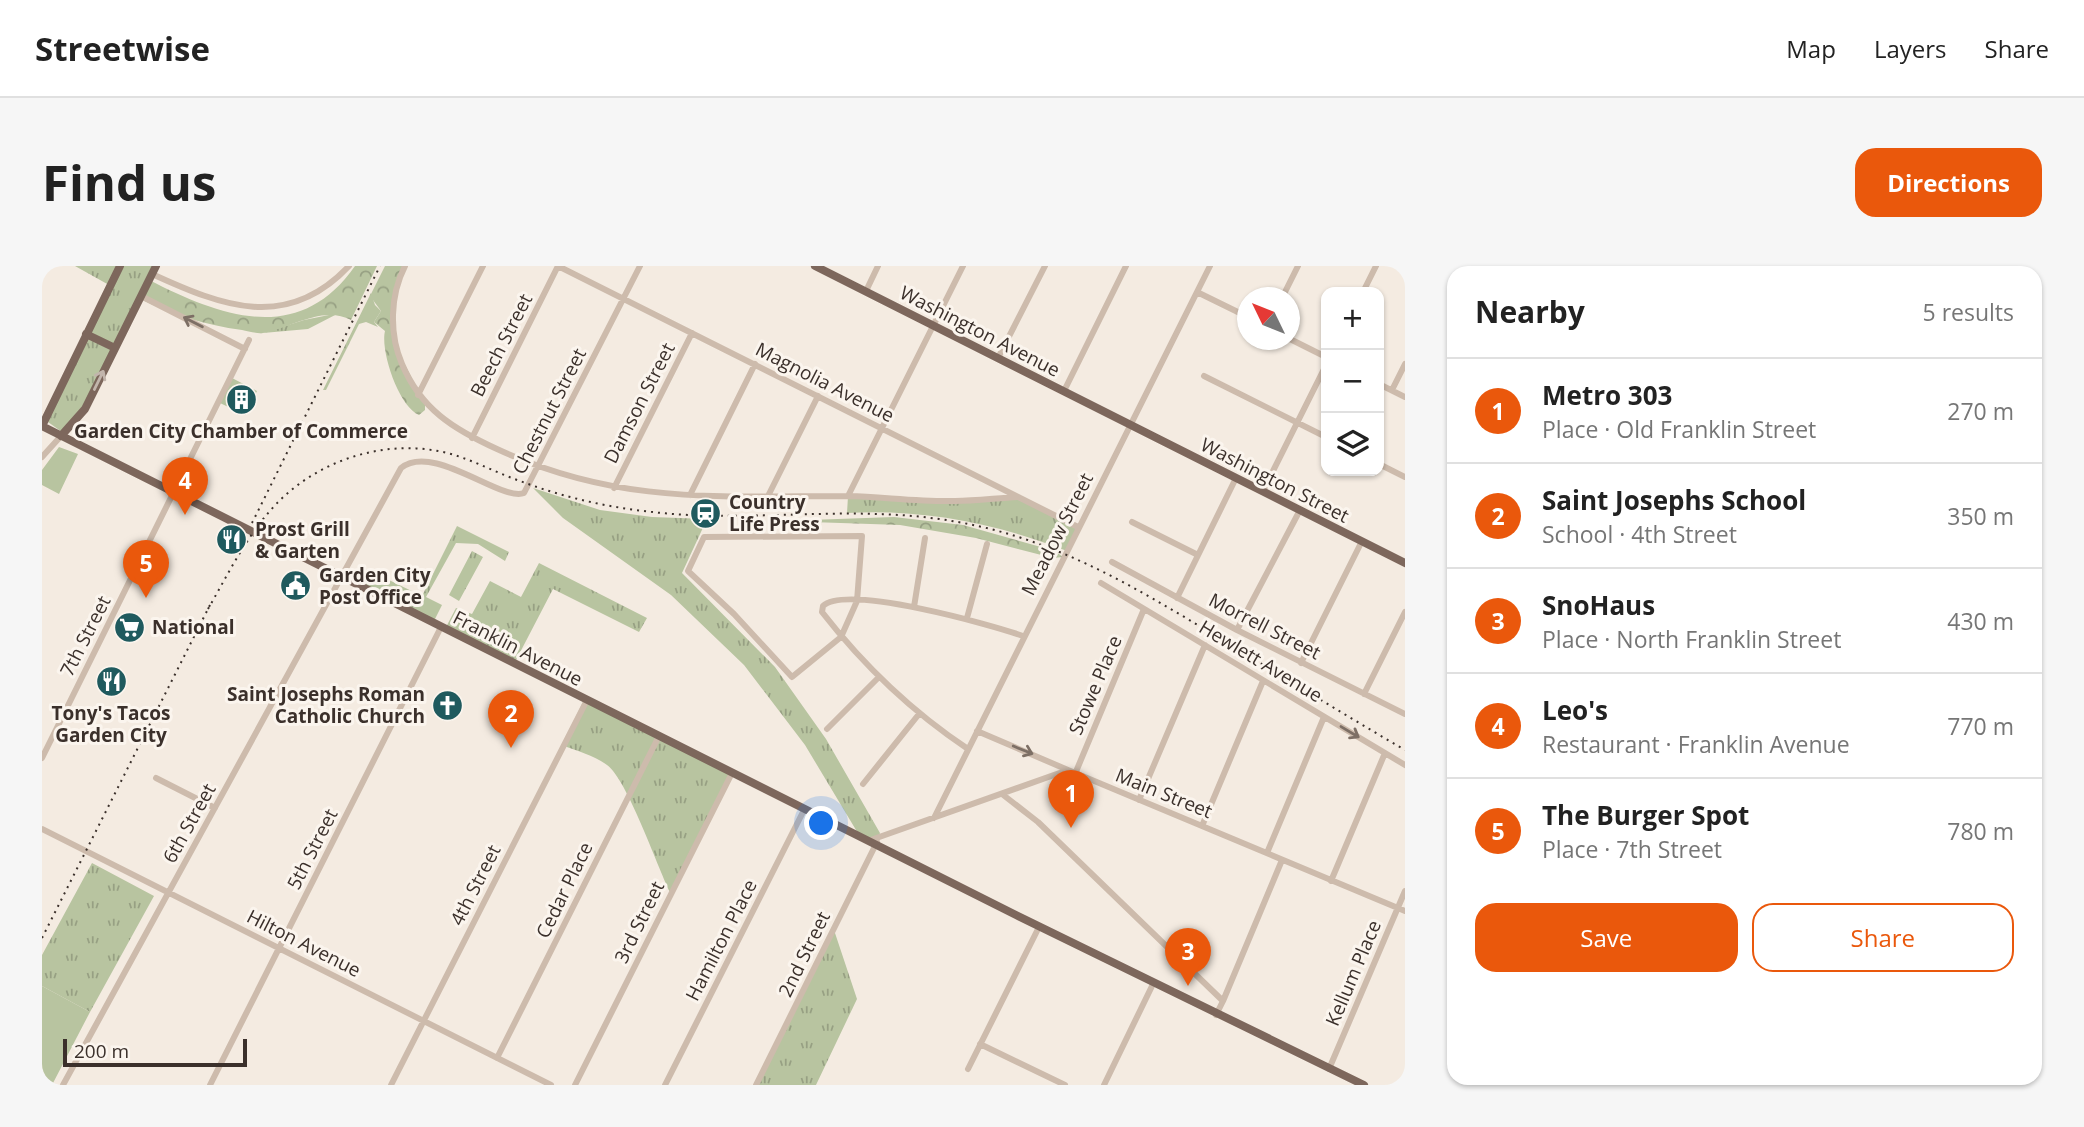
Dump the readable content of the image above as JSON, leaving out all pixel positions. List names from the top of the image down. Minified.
{"streets":{"main road":["Washington Avenue","Washington Street","Franklin Avenue"],"street":["Beech Street","Magnolia Avenue","Damson Street","Chestnut Street","Meadow Street","Morrell Street","7th Street","Hewlett Avenue","Stowe Place","Main Street","6th Street","5th Street","4th Street","Cedar Place","3rd Street","Hamilton Place","Hilton Avenue","2nd Street","Kellum Place"]},"crossings":[["Washington Avenue","Washington Street"],["Washington Avenue","Meadow Street"],["Beech Street","Magnolia Avenue"],["Magnolia Avenue","Damson Street"],["Magnolia Avenue","Chestnut Street"],["Magnolia Avenue","Meadow Street"],["Chestnut Street","Franklin Avenue"],["Chestnut Street","6th Street"],["Washington Street","Meadow Street"],["Meadow Street","Main Street"],["7th Street","Franklin Avenue"],["Franklin Avenue","6th Street"],["Franklin Avenue","5th Street"],["Franklin Avenue","4th Street"],["Franklin Avenue","Cedar Place"],["Franklin Avenue","3rd Street"],["Franklin Avenue","Hamilton Place"],["Franklin Avenue","2nd Street"],["Franklin Avenue","Kellum Place"],["Hewlett Avenue","Stowe Place"],["Stowe Place","Main Street"],["Main Street","Kellum Place"],["6th Street","Hilton Avenue"],["5th Street","Hilton Avenue"],["4th Street","Hilton Avenue"],["Cedar Place","Hilton Avenue"]],"places":{"building":["Garden City Chamber of Commerce"],"station":["Country Life Press"],"restaurant":["Prost Grill & Garten","Tony's Tacos Garden City"],"public building":["Garden City Post Office"],"supermarket":["National"],"church":["Saint Josephs Roman Catholic Church"]},"scale_bar":"200 m","north":"top left","page":{"header":"Streetwise","nav":["Map","Layers","Share"],"buttons":["Directions",["Save","Share"]],"title":"Find us","heading":["Nearby","5 results"],"map_buttons":["+","−"],"list":[{"mark":"1","name":"Metro 303","note":"Place · Old Franklin Street","value":"270 m"},{"mark":"2","name":"Saint Josephs School","note":"School · 4th Street","value":"350 m"},{"mark":"3","name":"SnoHaus","note":"Place · North Franklin Street","value":"430 m"},{"mark":"4","name":"Leo's","note":"Restaurant · Franklin Avenue","value":"770 m"},{"mark":"5","name":"The Burger Spot","note":"Place · 7th Street","value":"780 m"}],"pins":["4","5","2","1","3"],"scale":"200 m"}}
